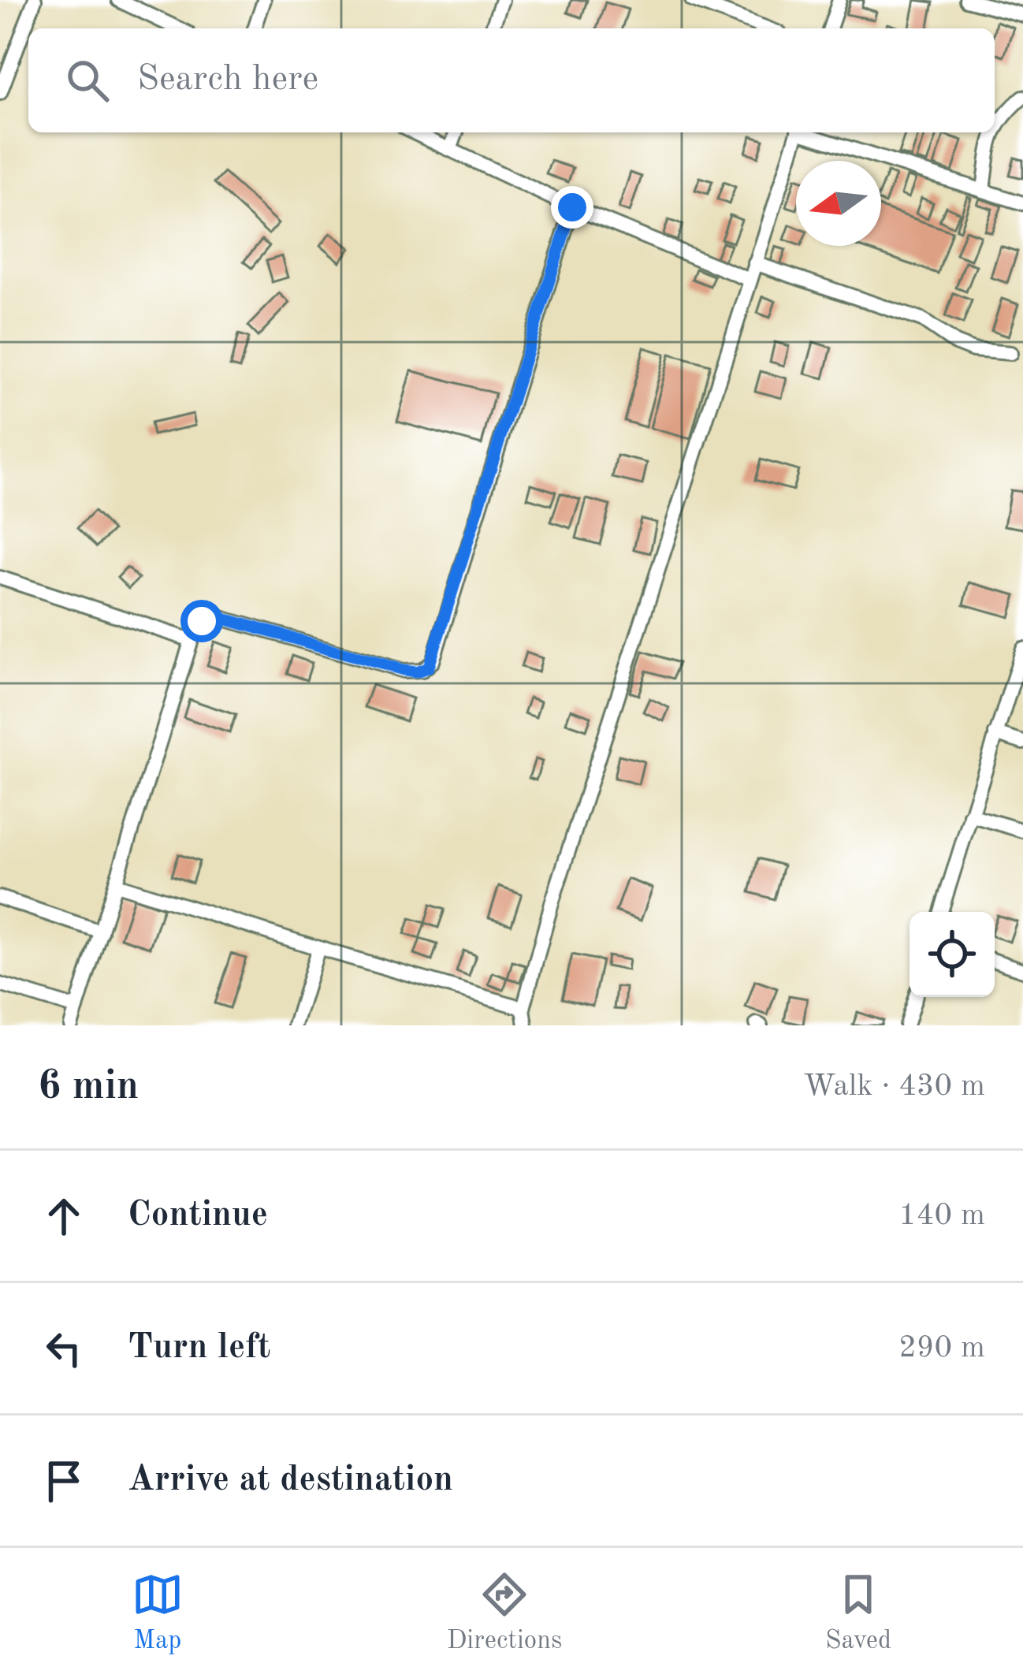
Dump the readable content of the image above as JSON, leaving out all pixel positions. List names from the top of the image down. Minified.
{"north":"left","page":{"search":"Search here","heading":["6 min","Walk · 430 m"],"list":[["Continue","140 m"],["Turn left","290 m"],"Arrive at destination"],"nav":["Map","Directions","Saved"]}}
